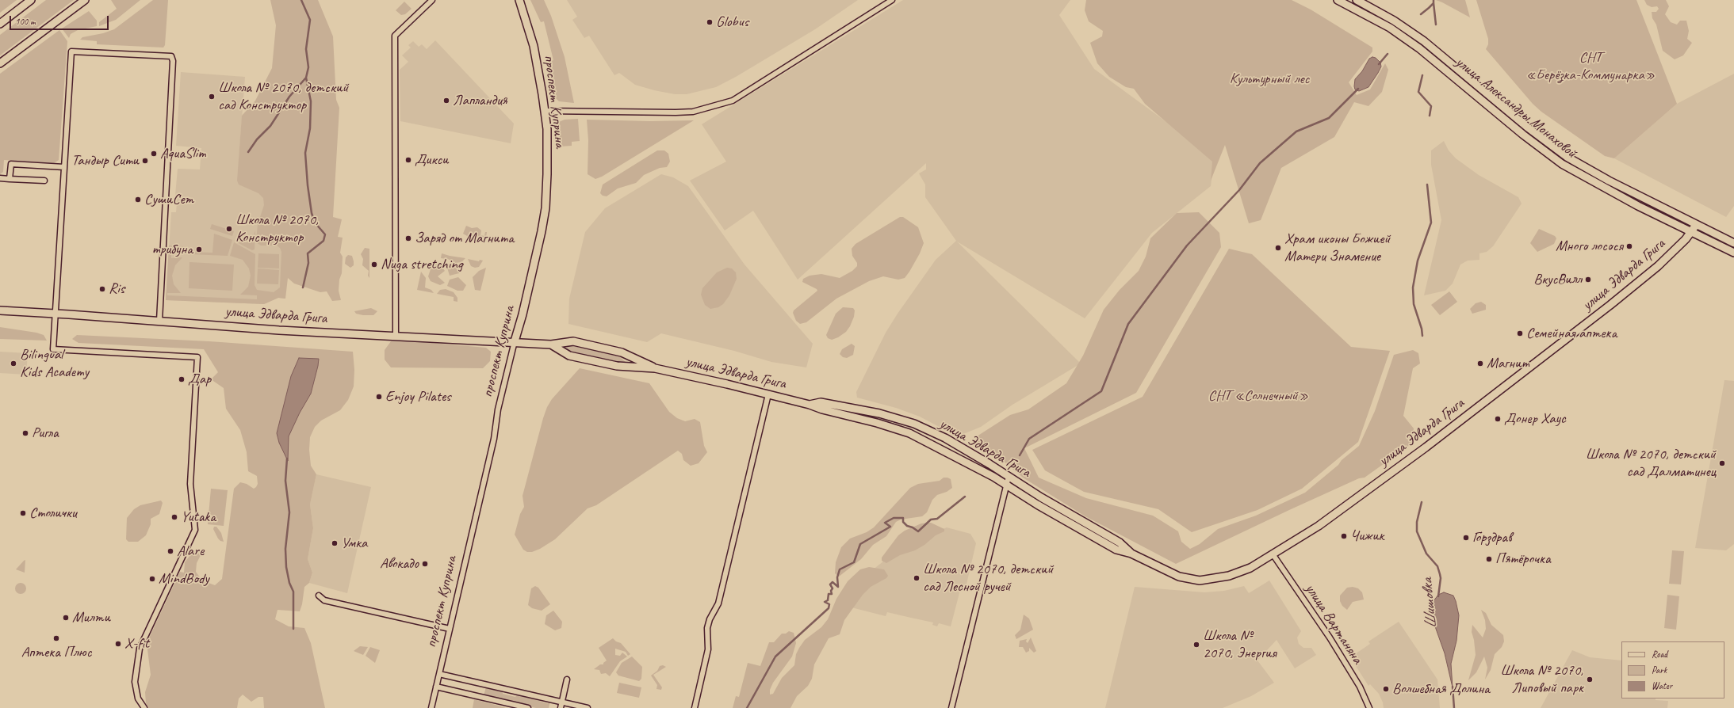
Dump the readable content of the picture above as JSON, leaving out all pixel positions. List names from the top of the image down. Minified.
{"streets":{"street":["проспект Куприна","улица Александры Монаховой","улица Эдварда Грига","улица Вартаняна"]},"crossings":[["проспект Куприна","улица Эдварда Грига"],["улица Александры Монаховой","улица Эдварда Грига"],["улица Эдварда Грига","улица Вартаняна"]],"water":["Шишовка"],"parks":["СНТ «Берёзка-Коммунарка»","Культурный лес","СНТ «Солнечный»"],"places":["Globus","Школа № 2070, детский сад Конструктор","Лапландия","AquaSlim","Дикси","Тандыр Сити","СушиСет","Школа № 2070, Конструктор","Заряд от Магнита","Много лосося","Храм иконы Божией Матери Знамение","трибуна","Nuga stretching","ВкусВилл","Ris","Семейная аптека","Bilingual Kids Academy","Магнит","Дар","Enjoy Pilates","Донер Хаус","Ригла","Школа № 2070, детский сад Далматинец","Столички","Yutaka","Чижик","Горздрав","Умка","Alare","Пятёрочка","Авокадо","Школа № 2070, детский сад Лесной ручей","MindBody","Милти","Аптека Плюс","X-fit","Школа № 2070, Энергия","Школа № 2070, Липовый парк","Волшебная Долина"],"legend":["Road","Park","Water"],"scale_bar":"100 m"}
